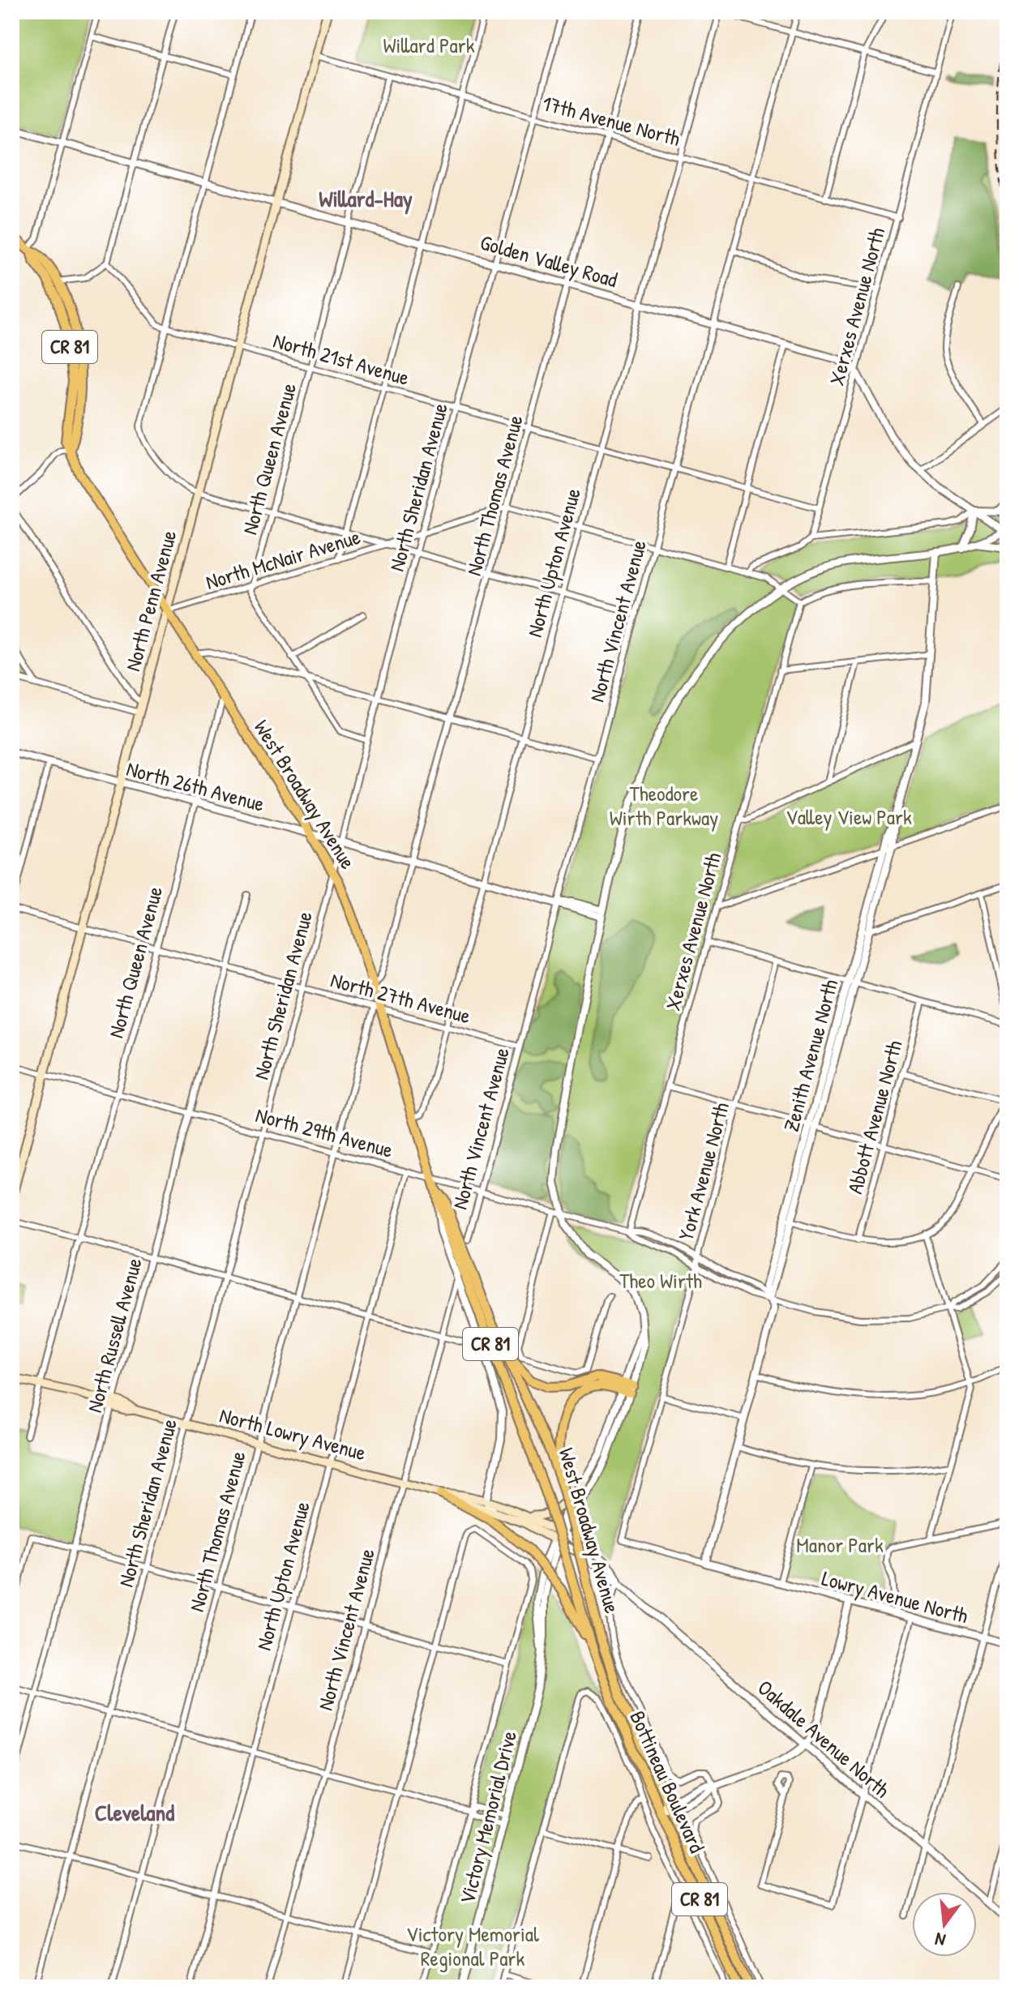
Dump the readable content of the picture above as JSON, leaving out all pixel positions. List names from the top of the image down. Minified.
{"streets":{"main road":["CR 81","North Penn Avenue","West Broadway Avenue","North Lowry Avenue","Bottineau Boulevard"],"street":["17th Avenue North","Golden Valley Road","Xerxes Avenue North","North 21st Avenue","North Queen Avenue","North Sheridan Avenue","North Thomas Avenue","North McNair Avenue","North Upton Avenue","North Vincent Avenue","North 26th Avenue","North 27th Avenue","Zenith Avenue North","Abbott Avenue North","North 29th Avenue","York Avenue North","North Russell Avenue","Lowry Avenue North","Oakdale Avenue North","Victory Memorial Drive"]},"crossings":[["17th Avenue North","Xerxes Avenue North"],["17th Avenue North","North Queen Avenue"],["17th Avenue North","North Sheridan Avenue"],["17th Avenue North","North Thomas Avenue"],["17th Avenue North","North Upton Avenue"],["17th Avenue North","North Penn Avenue"],["17th Avenue North","North Vincent Avenue"],["Golden Valley Road","Xerxes Avenue North"],["Golden Valley Road","North Queen Avenue"],["Golden Valley Road","North Sheridan Avenue"],["Golden Valley Road","North Thomas Avenue"],["Golden Valley Road","North Upton Avenue"],["Golden Valley Road","North Penn Avenue"],["Golden Valley Road","North Vincent Avenue"],["Xerxes Avenue North","North 21st Avenue"],["Xerxes Avenue North","North 29th Avenue"],["North 21st Avenue","North Queen Avenue"],["North 21st Avenue","North Sheridan Avenue"],["North 21st Avenue","North Thomas Avenue"],["North 21st Avenue","North Upton Avenue"],["North 21st Avenue","North Penn Avenue"],["North 21st Avenue","North Vincent Avenue"],["North Queen Avenue","North McNair Avenue"],["North Queen Avenue","North 26th Avenue"],["North Queen Avenue","West Broadway Avenue"],["North Queen Avenue","North 27th Avenue"],["North Queen Avenue","North 29th Avenue"],["North Queen Avenue","North Lowry Avenue"],["North Sheridan Avenue","North McNair Avenue"],["North Sheridan Avenue","North 26th Avenue"],["North Sheridan Avenue","West Broadway Avenue"],["North Sheridan Avenue","North 27th Avenue"],["North Sheridan Avenue","North 29th Avenue"],["North Sheridan Avenue","North Lowry Avenue"],["North Thomas Avenue","North McNair Avenue"],["North Thomas Avenue","North 26th Avenue"],["North Thomas Avenue","West Broadway Avenue"],["North Thomas Avenue","North 27th Avenue"],["North Thomas Avenue","North 29th Avenue"],["North Thomas Avenue","North Lowry Avenue"],["North McNair Avenue","North Penn Avenue"],["North McNair Avenue","West Broadway Avenue"],["North Upton Avenue","North 26th Avenue"],["North Upton Avenue","West Broadway Avenue"],["North Upton Avenue","North 27th Avenue"],["North Upton Avenue","North 29th Avenue"],["North Upton Avenue","North Lowry Avenue"],["North Penn Avenue","North 26th Avenue"],["North Penn Avenue","West Broadway Avenue"],["North Penn Avenue","North 27th Avenue"],["North Penn Avenue","North 29th Avenue"],["North Vincent Avenue","North 26th Avenue"],["North Vincent Avenue","West Broadway Avenue"],["North Vincent Avenue","North 27th Avenue"],["North Vincent Avenue","North 29th Avenue"],["North Vincent Avenue","North Lowry Avenue"],["North 26th Avenue","West Broadway Avenue"],["West Broadway Avenue","North 27th Avenue"],["West Broadway Avenue","North 29th Avenue"],["West Broadway Avenue","North Lowry Avenue"],["West Broadway Avenue","Oakdale Avenue North"],["West Broadway Avenue","Bottineau Boulevard"],["North 27th Avenue","North Russell Avenue"],["Zenith Avenue North","Lowry Avenue North"],["North 29th Avenue","North Russell Avenue"],["York Avenue North","Lowry Avenue North"],["North Russell Avenue","North Lowry Avenue"],["North Lowry Avenue","Oakdale Avenue North"],["North Lowry Avenue","Victory Memorial Drive"],["Oakdale Avenue North","Victory Memorial Drive"]],"districts":["Willard-Hay","Cleveland"],"parks":["Willard Park","Theodore Wirth Parkway","Valley View Park","Theo Wirth","Manor Park","Victory Memorial Regional Park"],"north":"bottom"}
